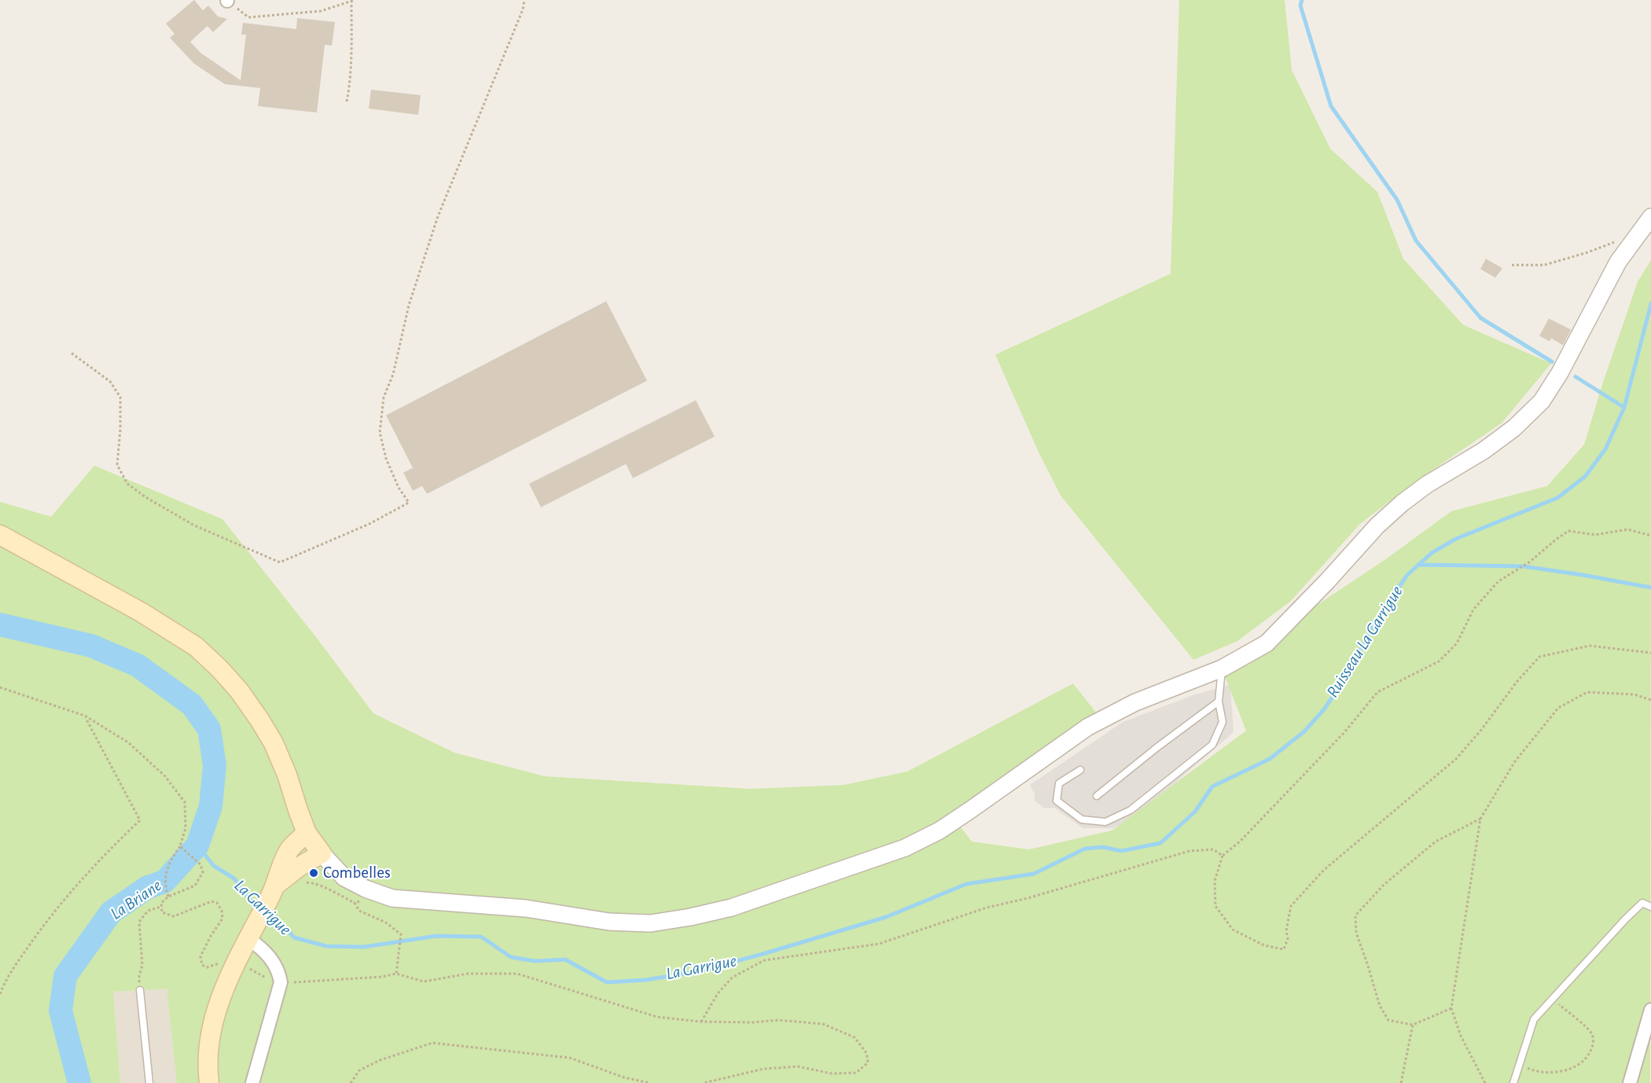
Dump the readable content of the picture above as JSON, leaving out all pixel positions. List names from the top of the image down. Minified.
{"water":["Ruisseau La Garrigue","La Briane","La Garrigue"],"places":["Combelles"]}
